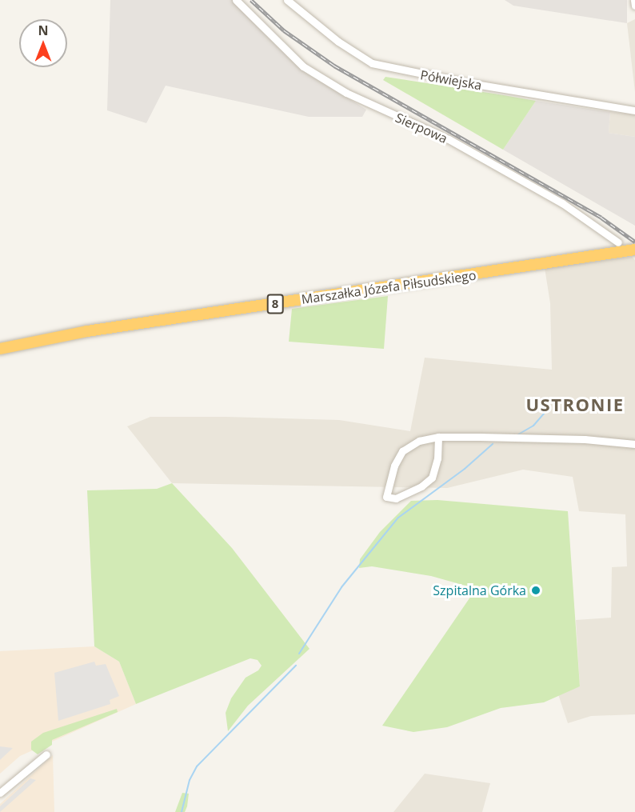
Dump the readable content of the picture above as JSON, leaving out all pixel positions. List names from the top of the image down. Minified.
{"streets":{"highway":["Marszałka Józefa Piłsudskiego","8"],"street":["Półwiejska","Sierpowa"]},"districts":["USTRONIE"],"places":["Szpitalna Górka"],"north":"top"}
